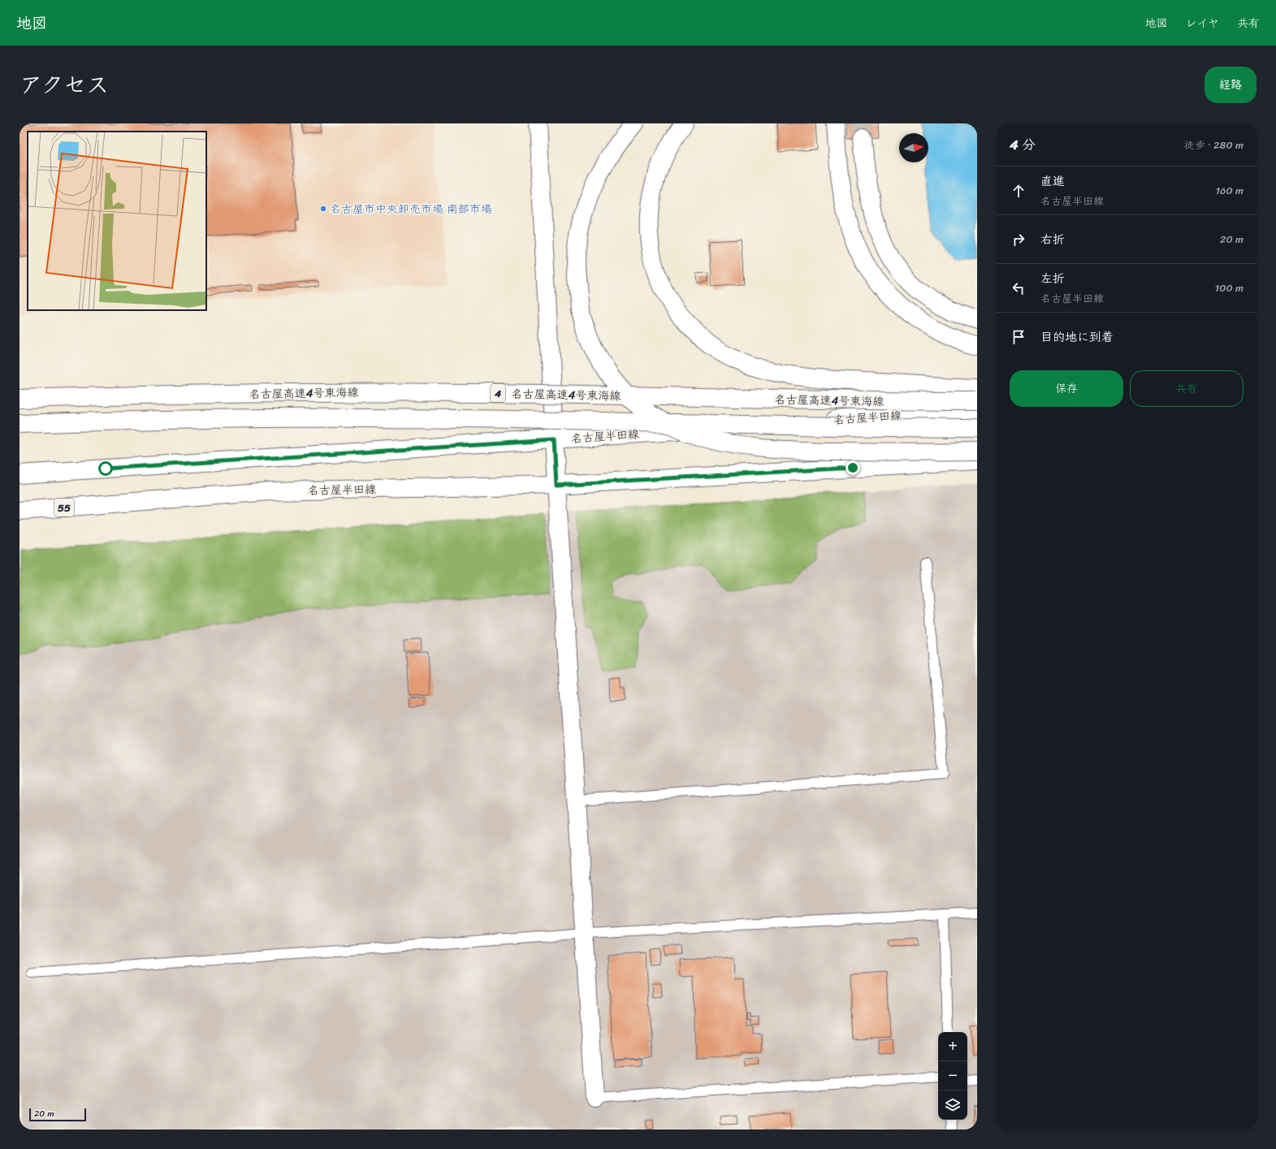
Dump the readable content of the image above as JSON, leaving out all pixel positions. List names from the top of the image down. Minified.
{"streets":{"main road":["名古屋高速4号東海線","4","名古屋半田線","55"]},"places":["名古屋市中央卸売市場 南部市場"],"scale_bar":"20 m","north":"right","page":{"header":"地図","nav":["地図","レイヤ","共有"],"title":"アクセス","buttons":["経路",["保存","共有"]],"heading":["4 分","徒歩 · 280 m"],"list":[["直進","名古屋半田線","160 m"],["右折","20 m"],["左折","名古屋半田線","100 m"],"目的地に到着"],"map_buttons":["+","−"],"scale":"20 m"}}
